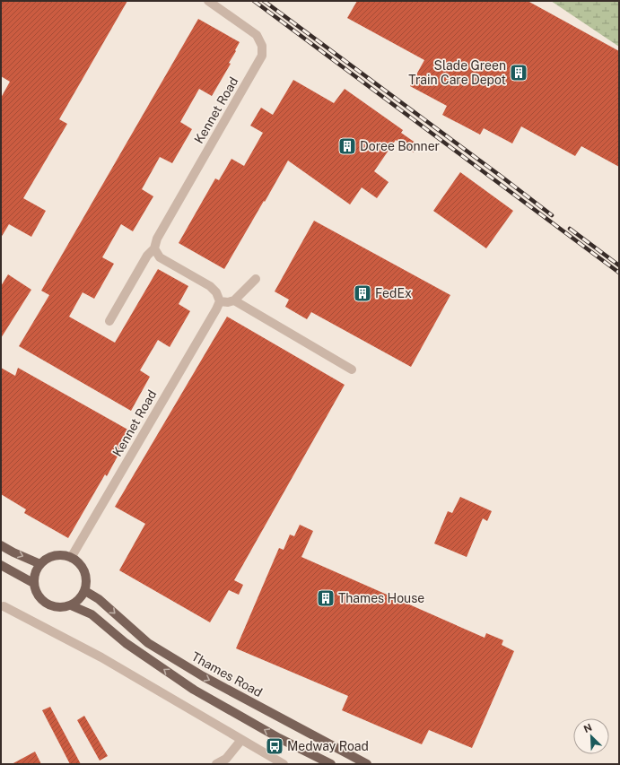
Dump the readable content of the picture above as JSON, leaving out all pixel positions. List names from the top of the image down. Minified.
{"streets":{"main road":["Thames Road"],"street":["Kennet Road"]},"crossings":[["Kennet Road","Thames Road"]],"places":{"building":["Slade Green Train Care Depot","Doree Bonner","FedEx","Thames House"],"bus stop":["Medway Road"]},"north":"top left"}
